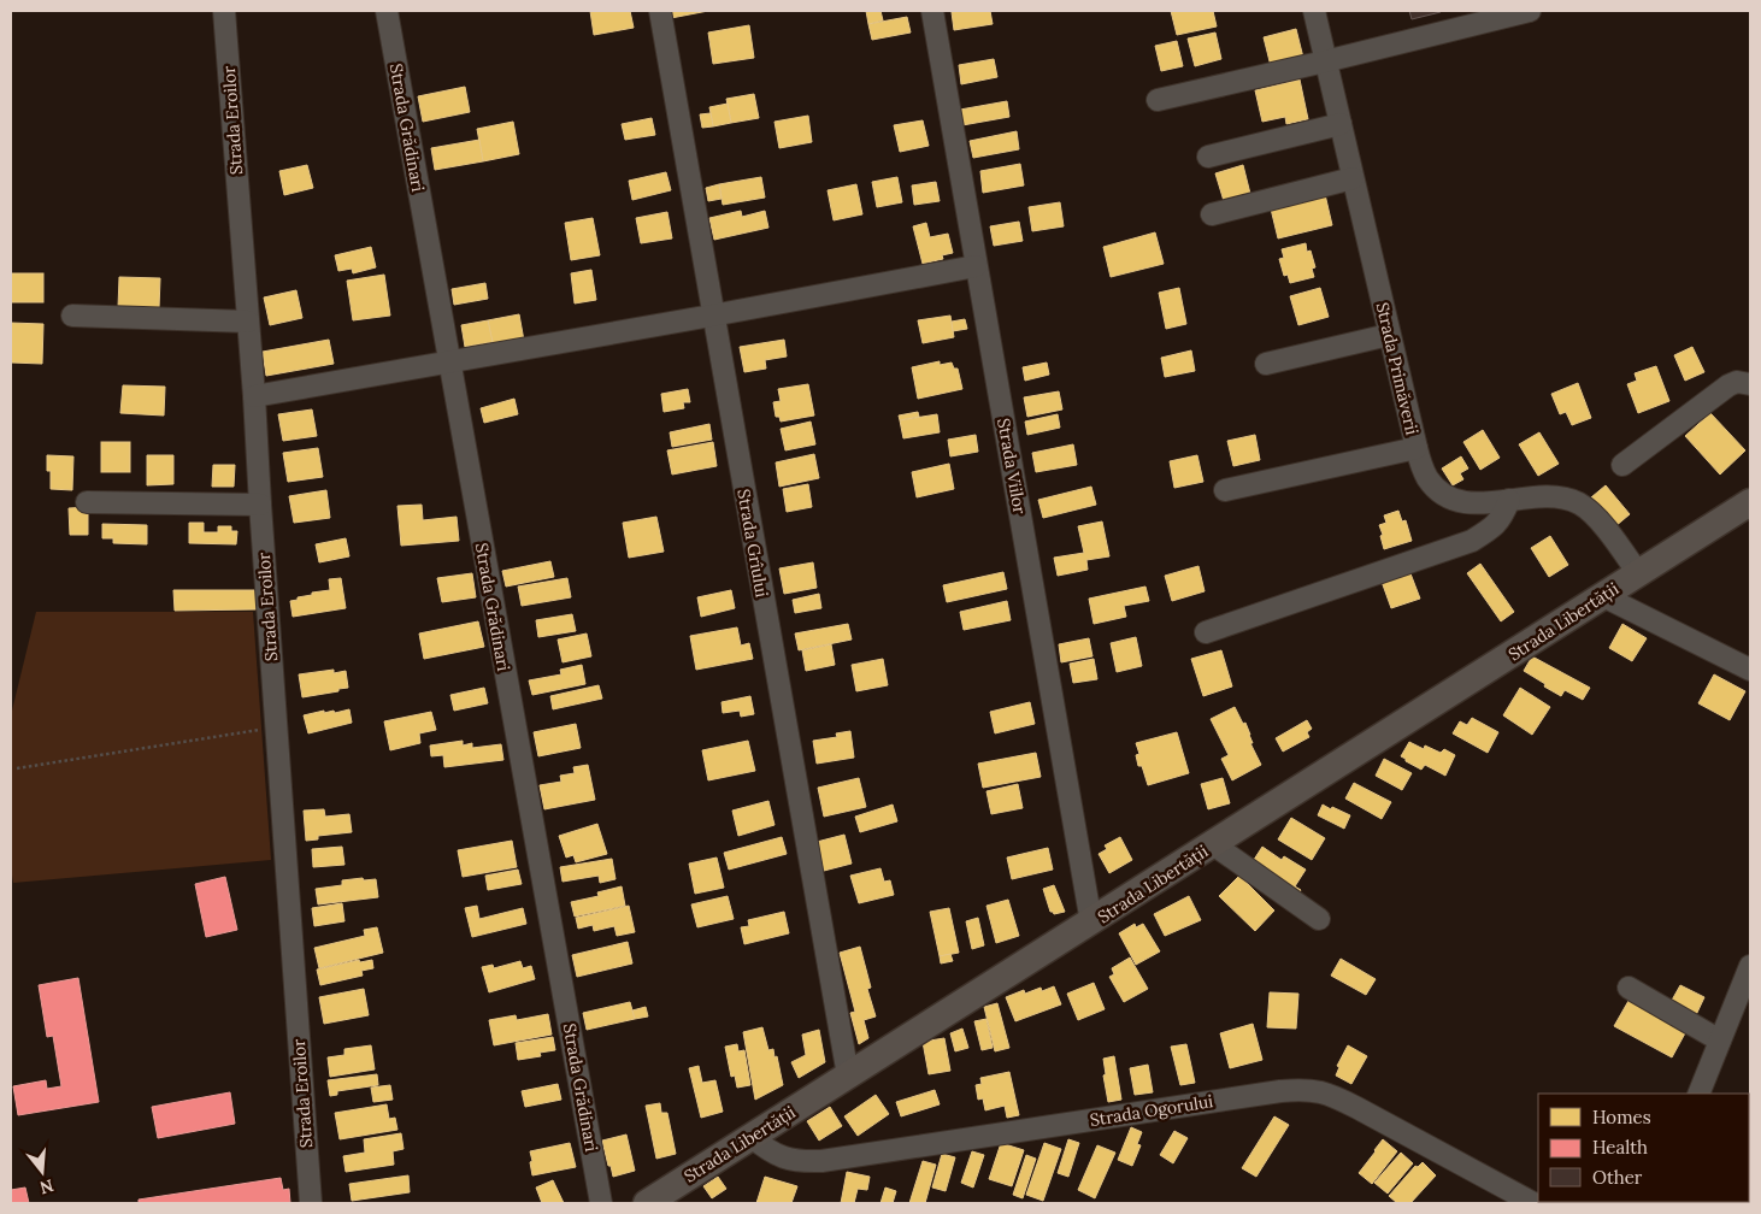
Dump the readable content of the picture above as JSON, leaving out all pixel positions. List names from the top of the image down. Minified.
{"streets":{"main road":["Strada Libertății"],"street":["Strada Eroilor","Strada Grădinari","Strada Primăverii","Strada Viilor","Strada Grîului","Strada Ogorului"]},"crossings":[["Strada Primăverii","Strada Libertății"],["Strada Viilor","Strada Libertății"],["Strada Grîului","Strada Libertății"],["Strada Libertății","Strada Ogorului"]],"legend":["Homes","Health","Other"],"north":"bottom"}
